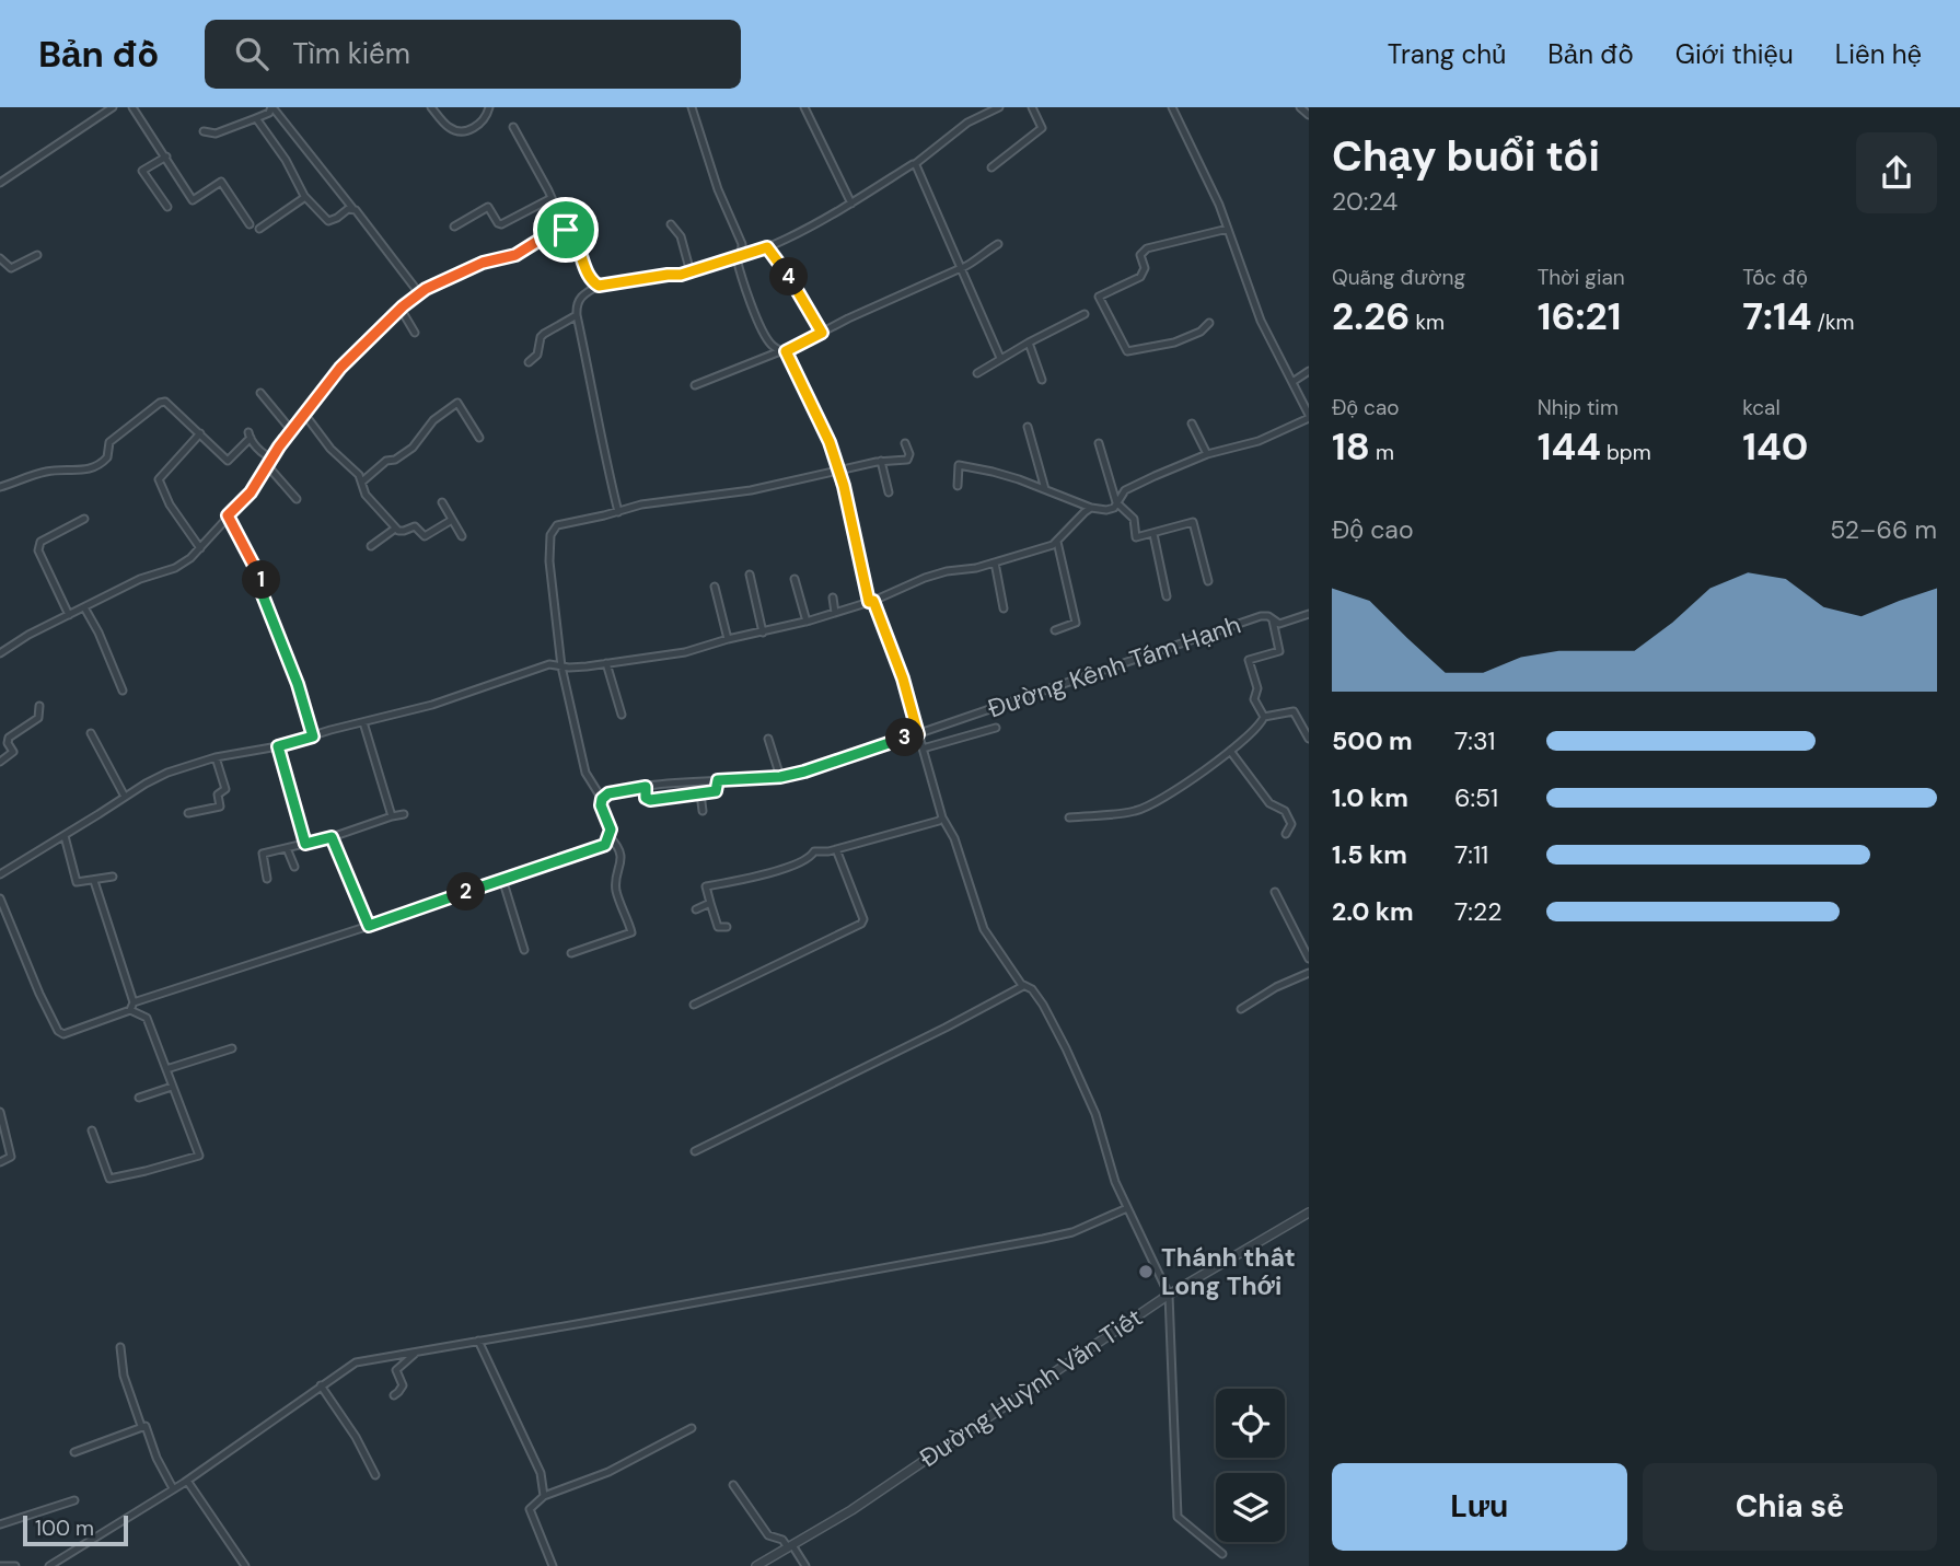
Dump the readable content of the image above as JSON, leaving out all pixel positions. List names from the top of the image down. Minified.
{"streets":{"street":["Đường Kênh Tám Hạnh","Đường Huỳnh Văn Tiết"]},"places":["Thánh thất Long Thới"],"scale_bar":"100 m","page":{"header":"Bản đồ","search":"Tìm kiếm","nav":["Trang chủ","Bản đồ","Giới thiệu","Liên hệ"],"heading":["Chạy buổi tối","20:24"],"stats":[["Quãng đường","2.26 km"],["Thời gian","16:21"],["Tốc độ","7:14 /km"],["Độ cao","18 m"],["Nhịp tim","144 bpm"],["kcal","140"]],"pins":["4","1","3","2"],"chart":["Độ cao","52–66 m"],"list":[{"name":"500 m","note":"7:31"},{"name":"1.0 km","note":"6:51"},{"name":"1.5 km","note":"7:11"},{"name":"2.0 km","note":"7:22"}],"buttons":["Lưu","Chia sẻ"],"scale":"100 m"}}
